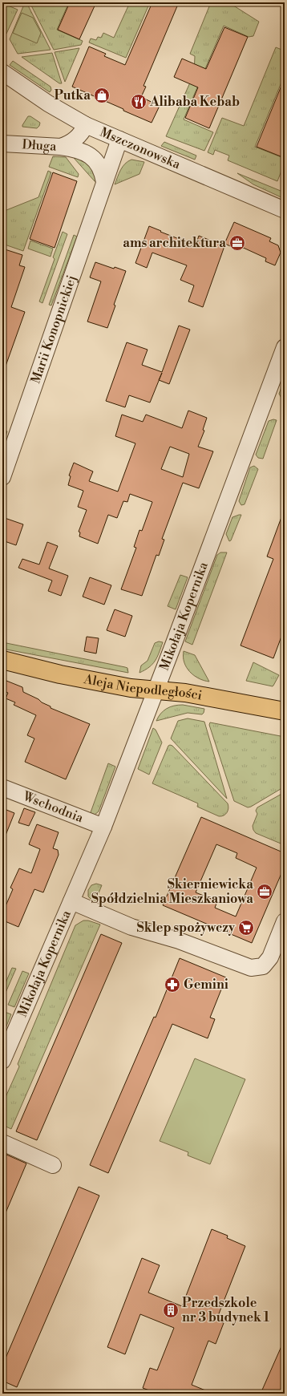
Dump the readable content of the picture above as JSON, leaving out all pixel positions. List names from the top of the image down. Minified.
{"streets":{"main road":["Aleja Niepodległości"],"street":["Długa","Mszczonowska","Marii Konopnickiej","Mikołaja Kopernika","Wschodnia"]},"crossings":[["Długa","Mszczonowska"],["Mszczonowska","Marii Konopnickiej"],["Mikołaja Kopernika","Aleja Niepodległości"],["Mikołaja Kopernika","Wschodnia"]],"places":{"shop":["Putka"],"restaurant":["Alibaba Kebab"],"office":["ams architektura","Skierniewicka Spółdzielnia Mieszkaniowa"],"supermarket":["Sklep spożywczy"],"pharmacy":["Gemini"],"building":["Przedszkole nr 3 budynek 1"]}}
